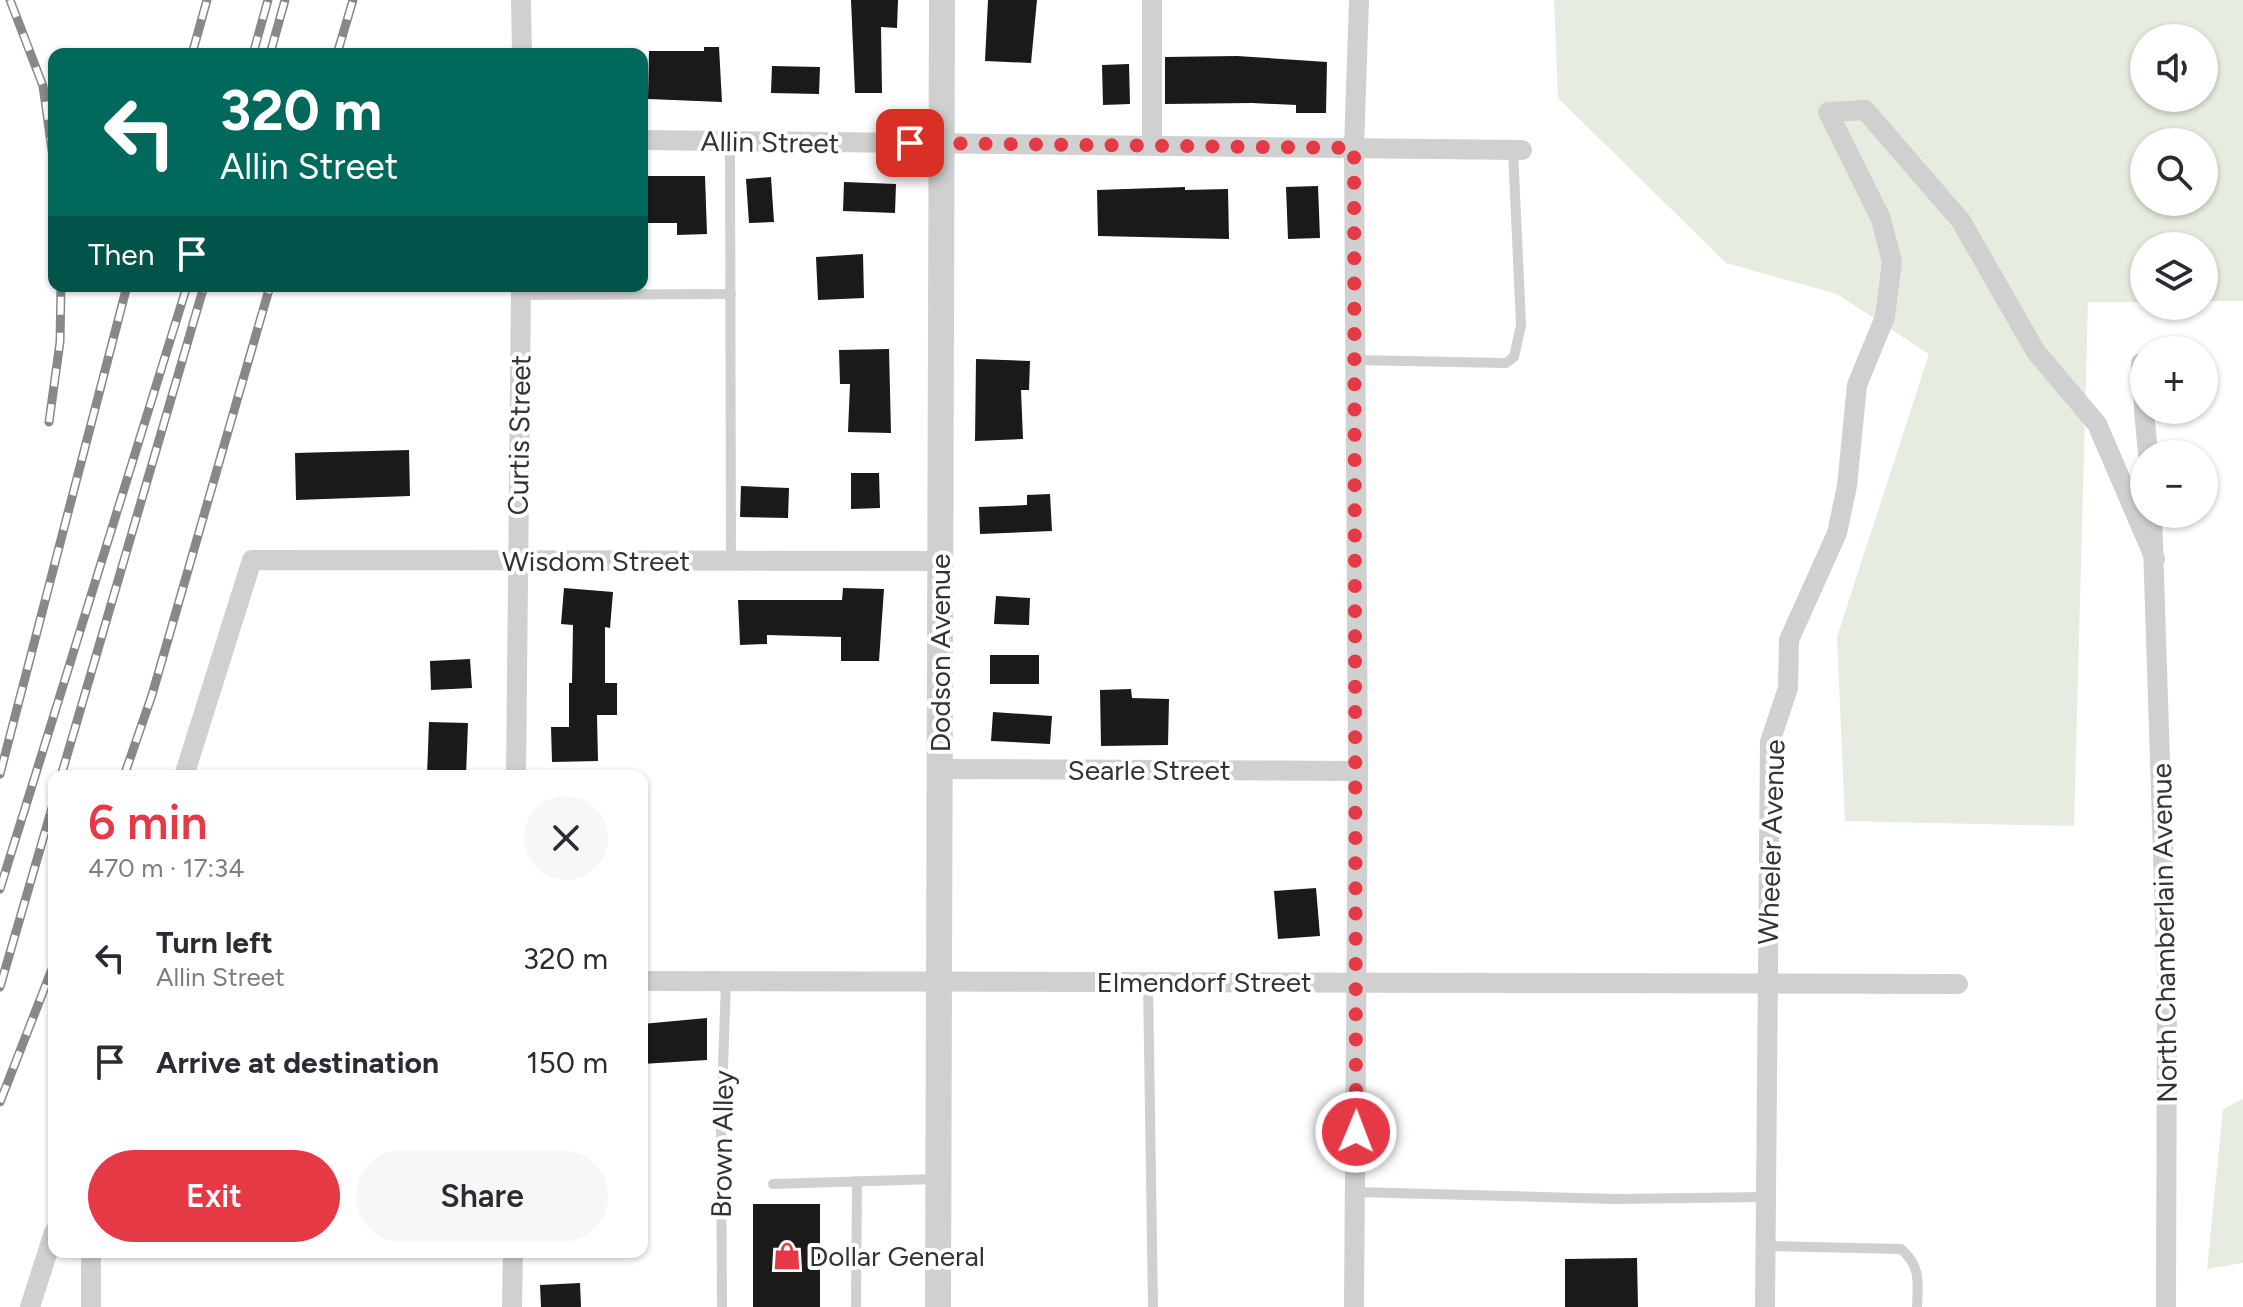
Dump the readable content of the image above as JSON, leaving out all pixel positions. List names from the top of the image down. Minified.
{"streets":{"street":["Allin Street","Curtis Street","Wisdom Street","Dodson Avenue","Searle Street","Wheeler Avenue","North Chamberlain Avenue","Elmendorf Street"],"lane":["Brown Alley"]},"crossings":[["Allin Street","Dodson Avenue"],["Curtis Street","Wisdom Street"],["Wisdom Street","Dodson Avenue"],["Dodson Avenue","Searle Street"],["Dodson Avenue","Elmendorf Street"],["Wheeler Avenue","North Chamberlain Avenue"],["Wheeler Avenue","Elmendorf Street"],["Elmendorf Street","Brown Alley"]],"places":{"shop":["Dollar General"]},"page":{"map_buttons":["+","−"],"turn":["320 m","Allin Street"],"then":"Then","heading":["6 min","470 m · 17:34"],"list":[{"name":"Turn left","note":"Allin Street","value":"320 m"},{"name":"Arrive at destination","value":"150 m"}],"buttons":["Exit","Share"]}}
